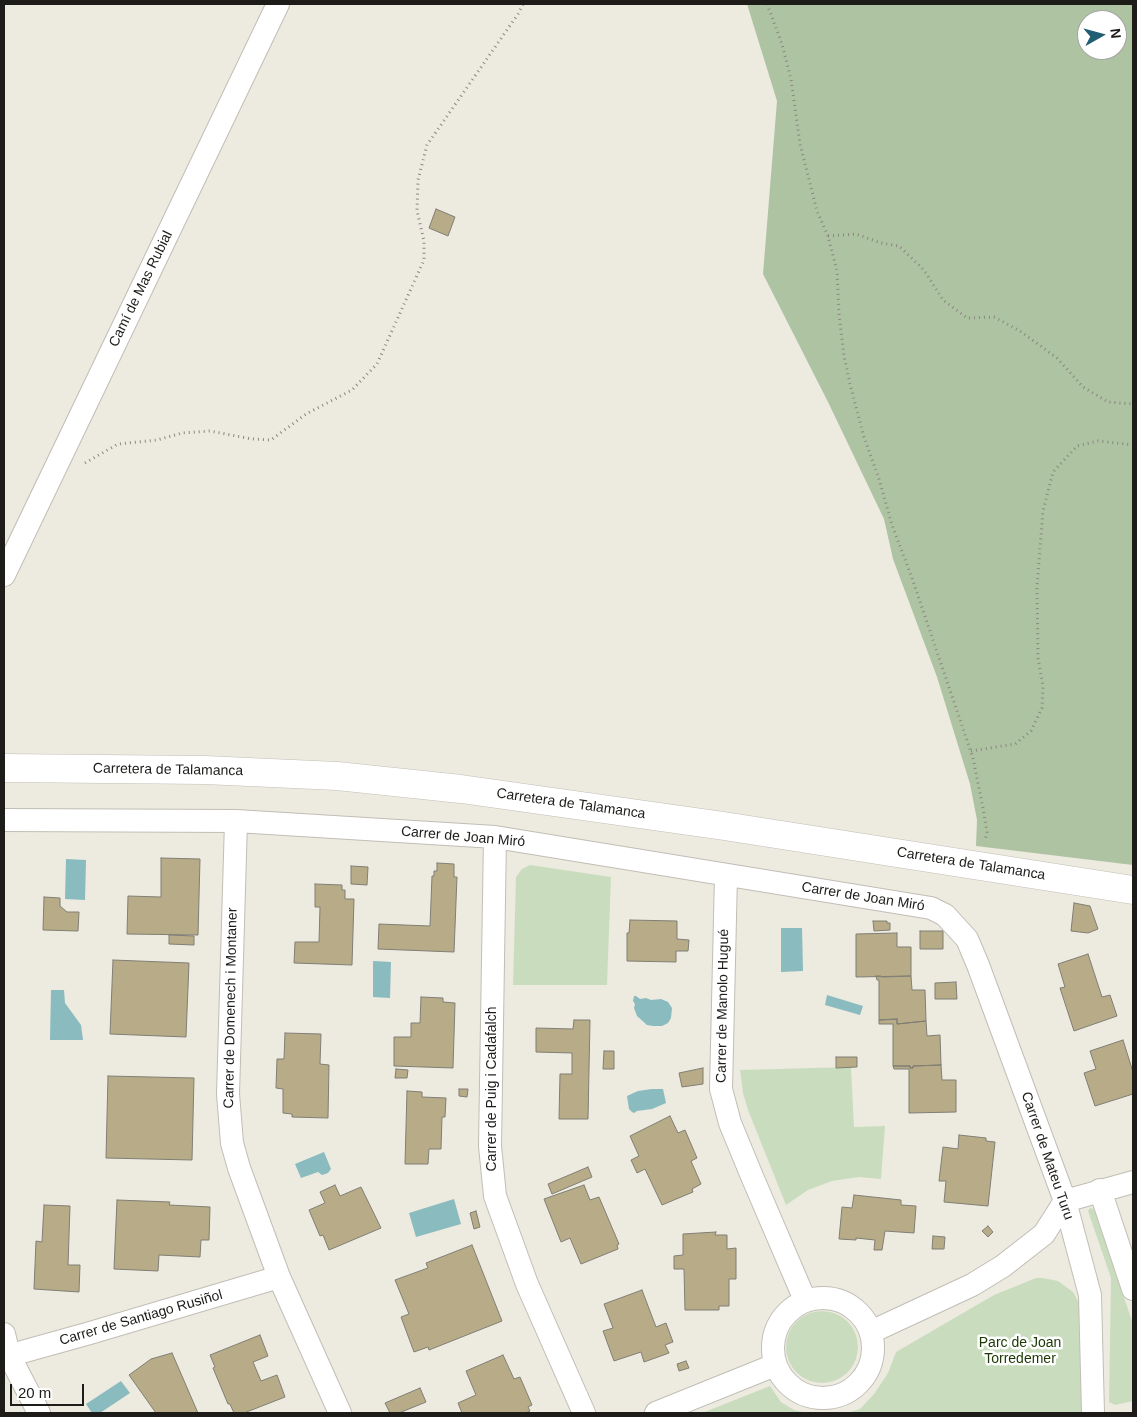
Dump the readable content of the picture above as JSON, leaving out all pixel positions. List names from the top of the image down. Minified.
{"streets":{"street":["Camí de Mas Rubial","Carretera de Talamanca","Carrer de Joan Miró","Carrer de Manolo Hugué","Carrer de Domenech i Montaner","Carrer de Puig i Cadafalch","Carrer de Mateu Turu","Carrer de Santiago Rusiñol"]},"crossings":[["Carrer de Joan Miró","Carrer de Manolo Hugué"],["Carrer de Joan Miró","Carrer de Domenech i Montaner"],["Carrer de Joan Miró","Carrer de Puig i Cadafalch"],["Carrer de Joan Miró","Carrer de Mateu Turu"],["Carrer de Domenech i Montaner","Carrer de Santiago Rusiñol"]],"parks":["Parc de Joan Torredemer"],"scale_bar":"20 m","north":"right"}
